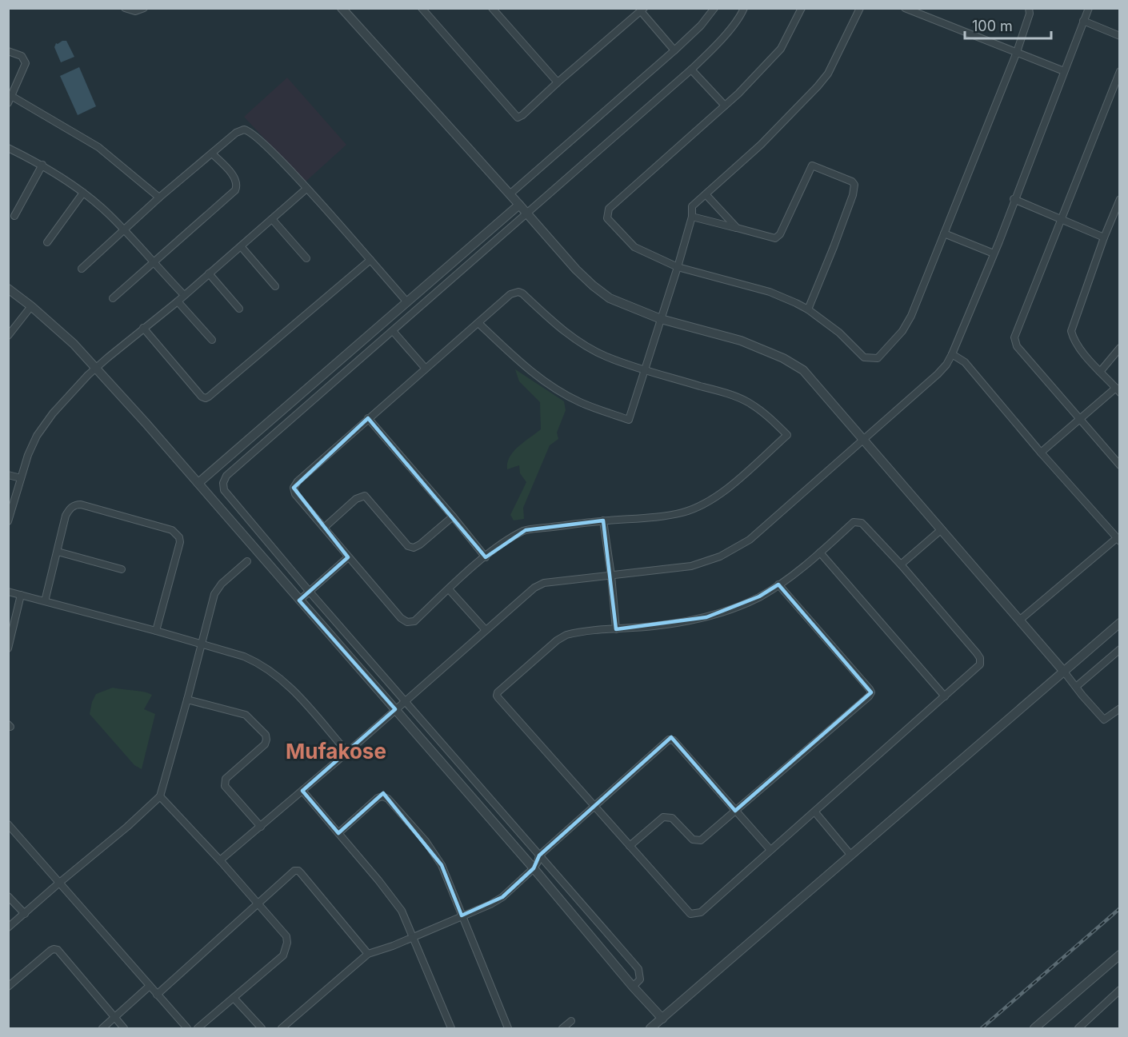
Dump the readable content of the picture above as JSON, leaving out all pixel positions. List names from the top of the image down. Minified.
{"districts":["Mufakose"],"scale_bar":"100 m"}
